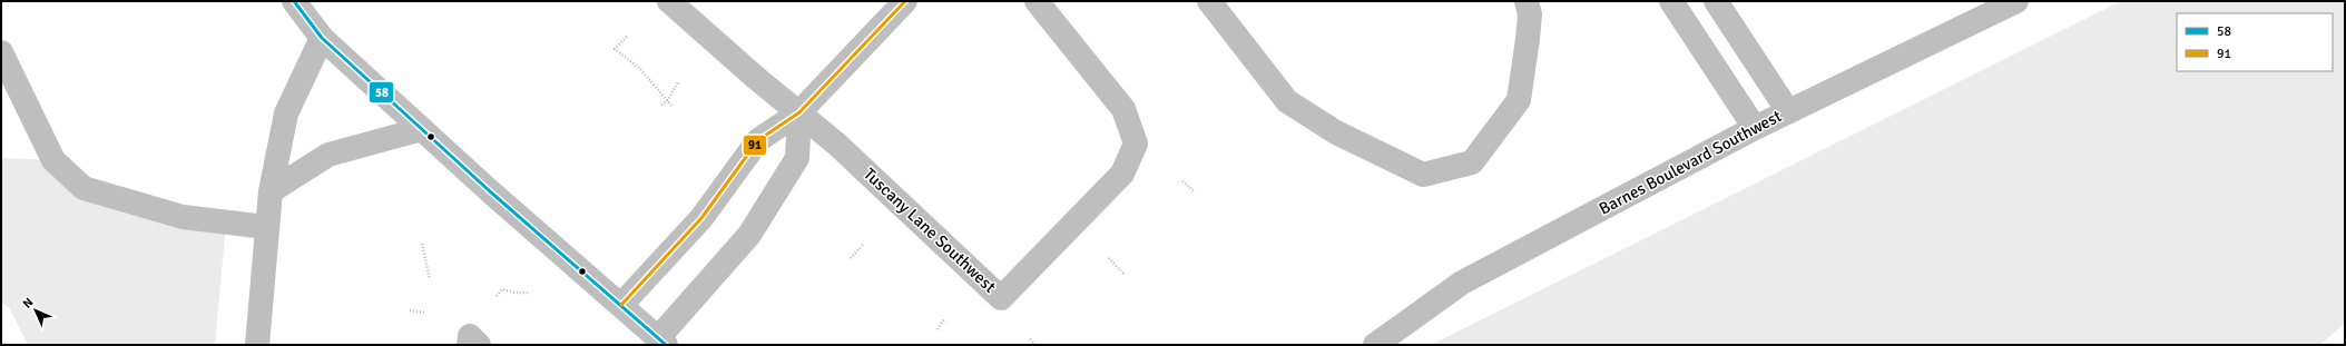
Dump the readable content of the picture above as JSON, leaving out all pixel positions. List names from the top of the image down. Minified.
{"streets":{"street":["Barnes Boulevard Southwest","Tuscany Lane Southwest"]},"lines":["transit line 58","transit line 91"],"legend":["58","91"],"north":"top left"}
